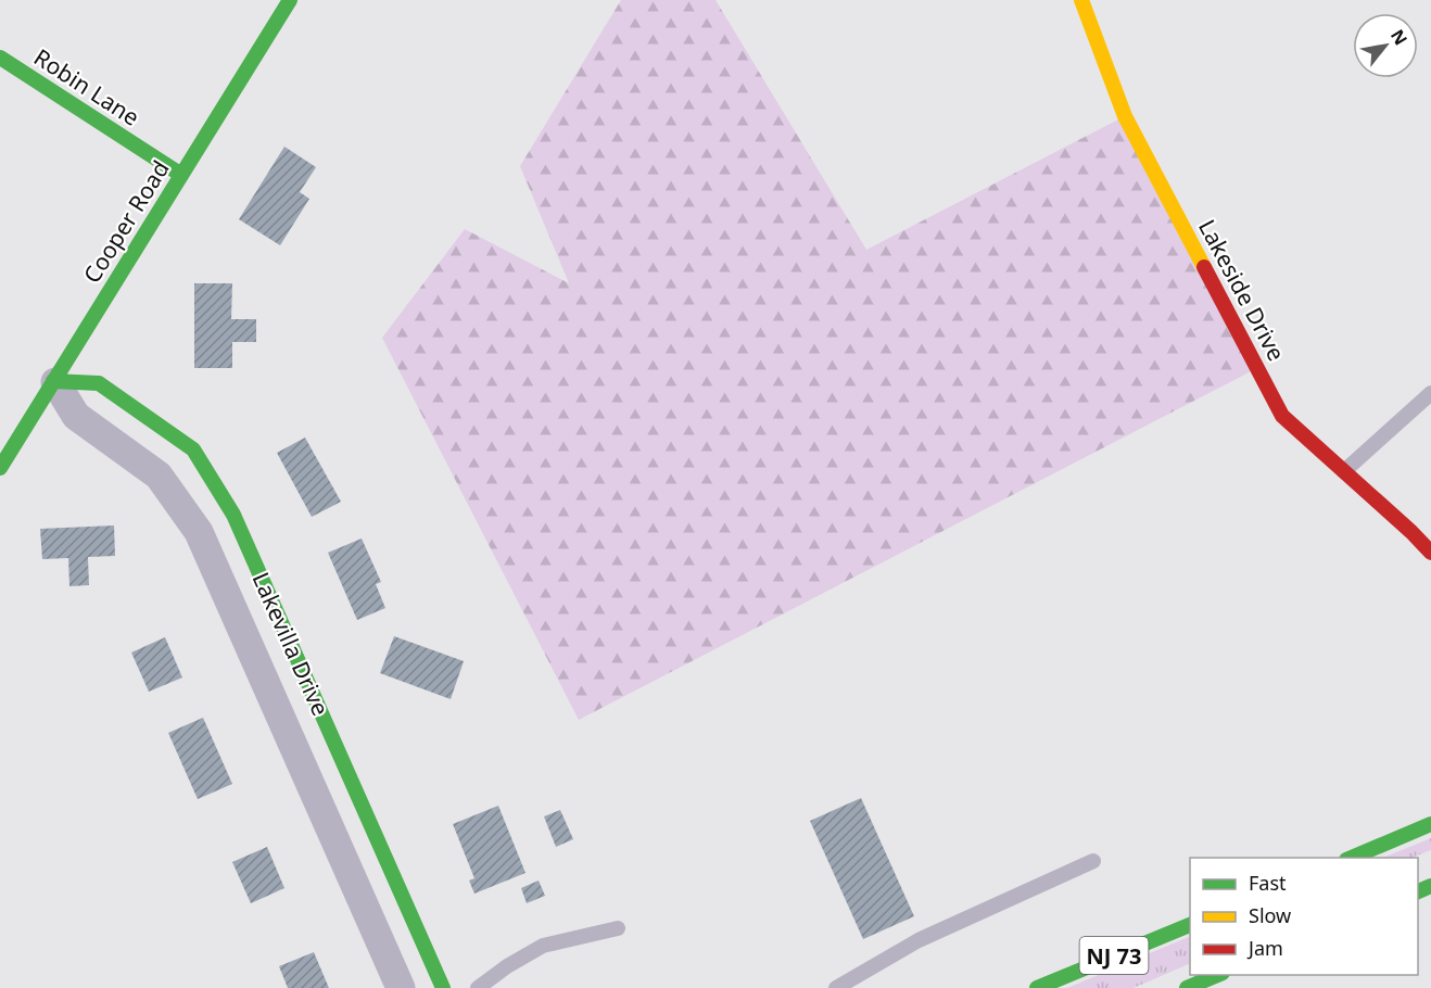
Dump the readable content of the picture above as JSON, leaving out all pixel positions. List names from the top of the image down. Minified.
{"streets":{"main road":["Robin Lane","Cooper Road","Lakeside Drive","Lakevilla Drive","NJ 73"]},"crossings":[["Robin Lane","Cooper Road"],["Cooper Road","Lakevilla Drive"]],"legend":["Fast","Slow","Jam"],"north":"top right"}
